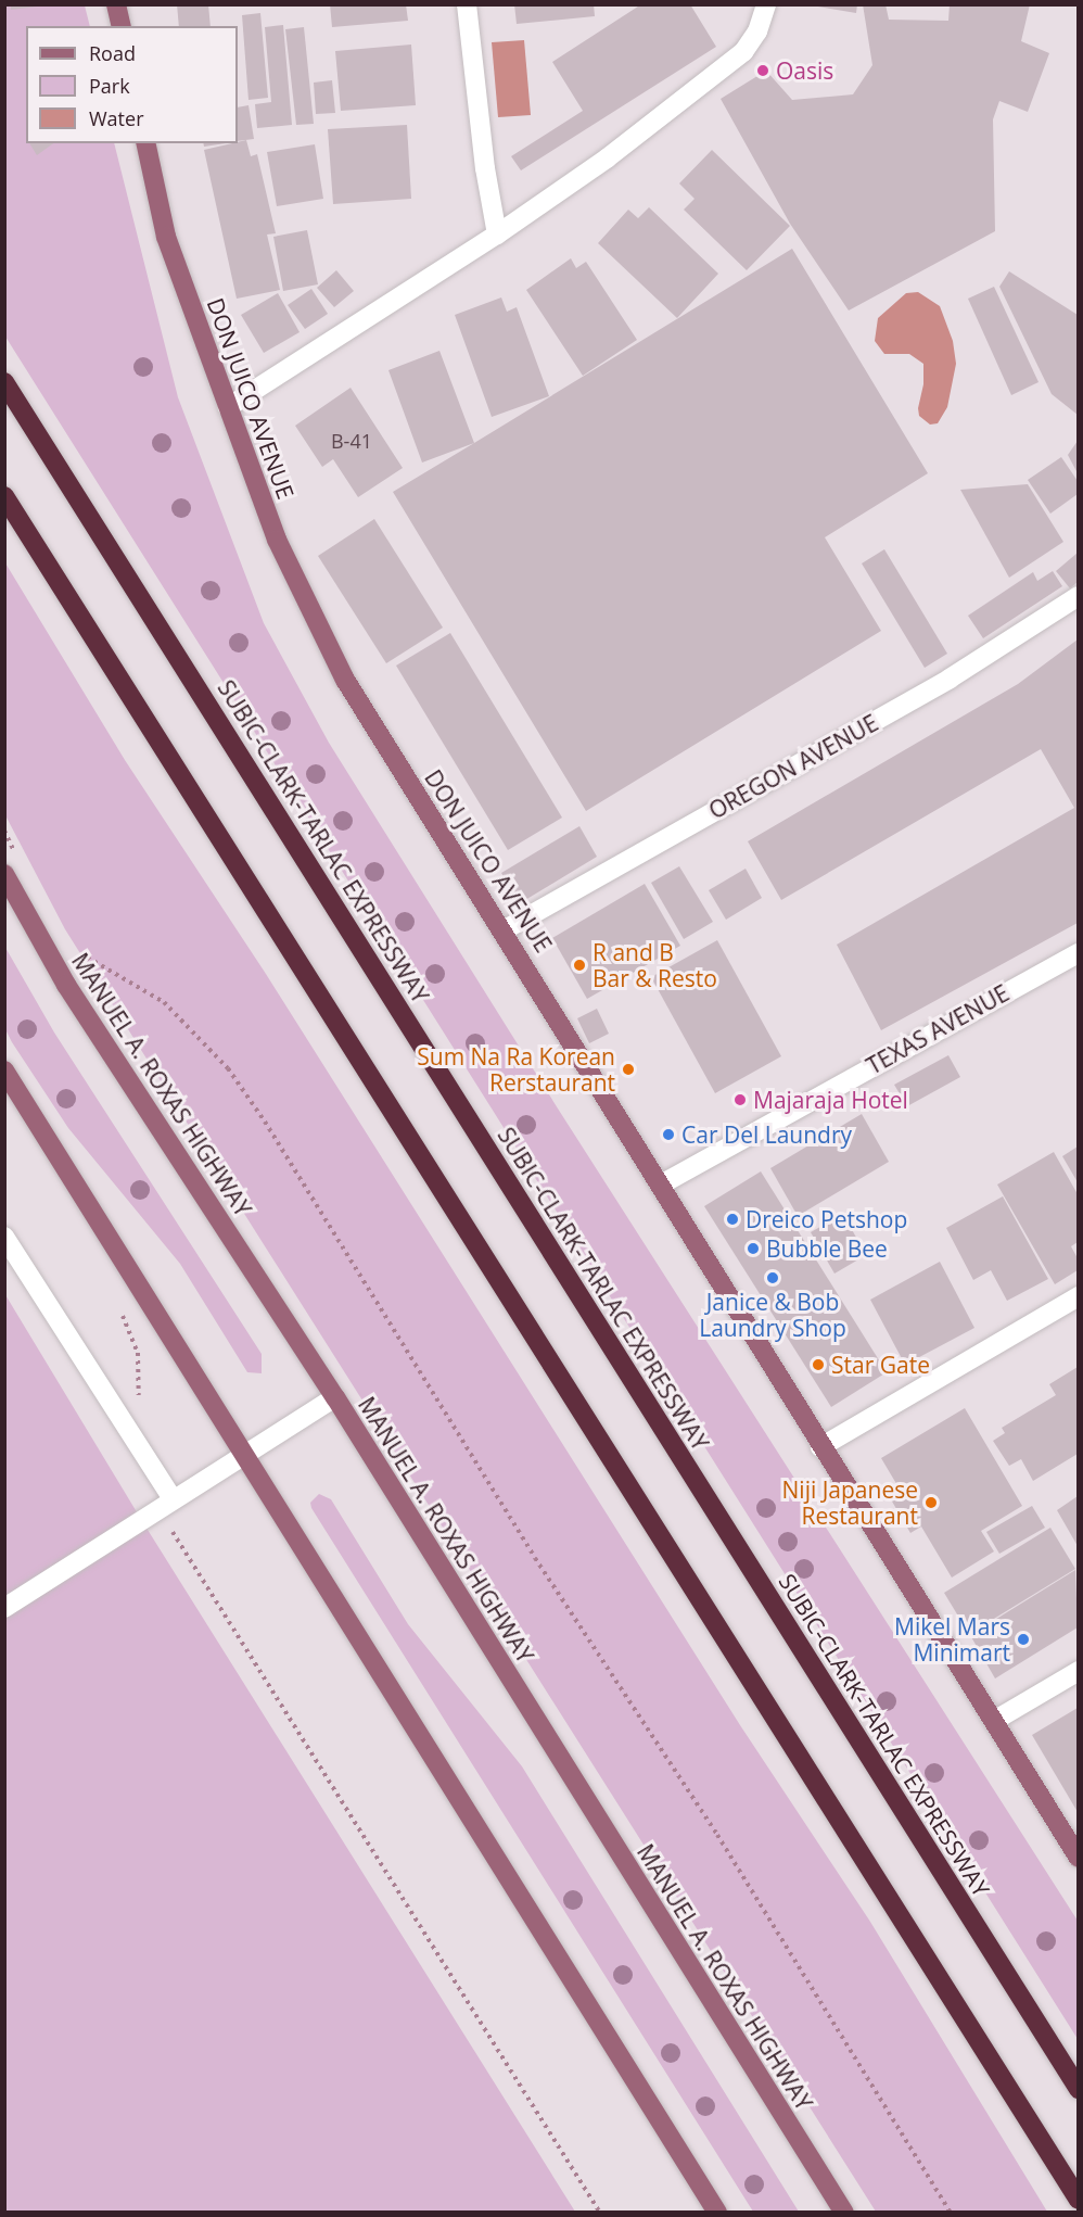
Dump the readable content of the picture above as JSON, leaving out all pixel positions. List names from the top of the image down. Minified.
{"streets":{"highway":["SUBIC-CLARK-TARLAC EXPRESSWAY"],"main road":["DON JUICO AVENUE","MANUEL A. ROXAS HIGHWAY"],"street":["OREGON AVENUE","TEXAS AVENUE"]},"crossings":[["DON JUICO AVENUE","OREGON AVENUE"],["DON JUICO AVENUE","TEXAS AVENUE"]],"places":["Oasis","R and B Bar & Resto","Sum Na Ra Korean Rerstaurant","Majaraja Hotel","Car Del Laundry","Dreico Petshop","Bubble Bee","Janice & Bob Laundry Shop","Star Gate","Niji Japanese Restaurant","Mikel Mars Minimart"],"house_numbers":["B-41"],"legend":["Road","Park","Water"]}
